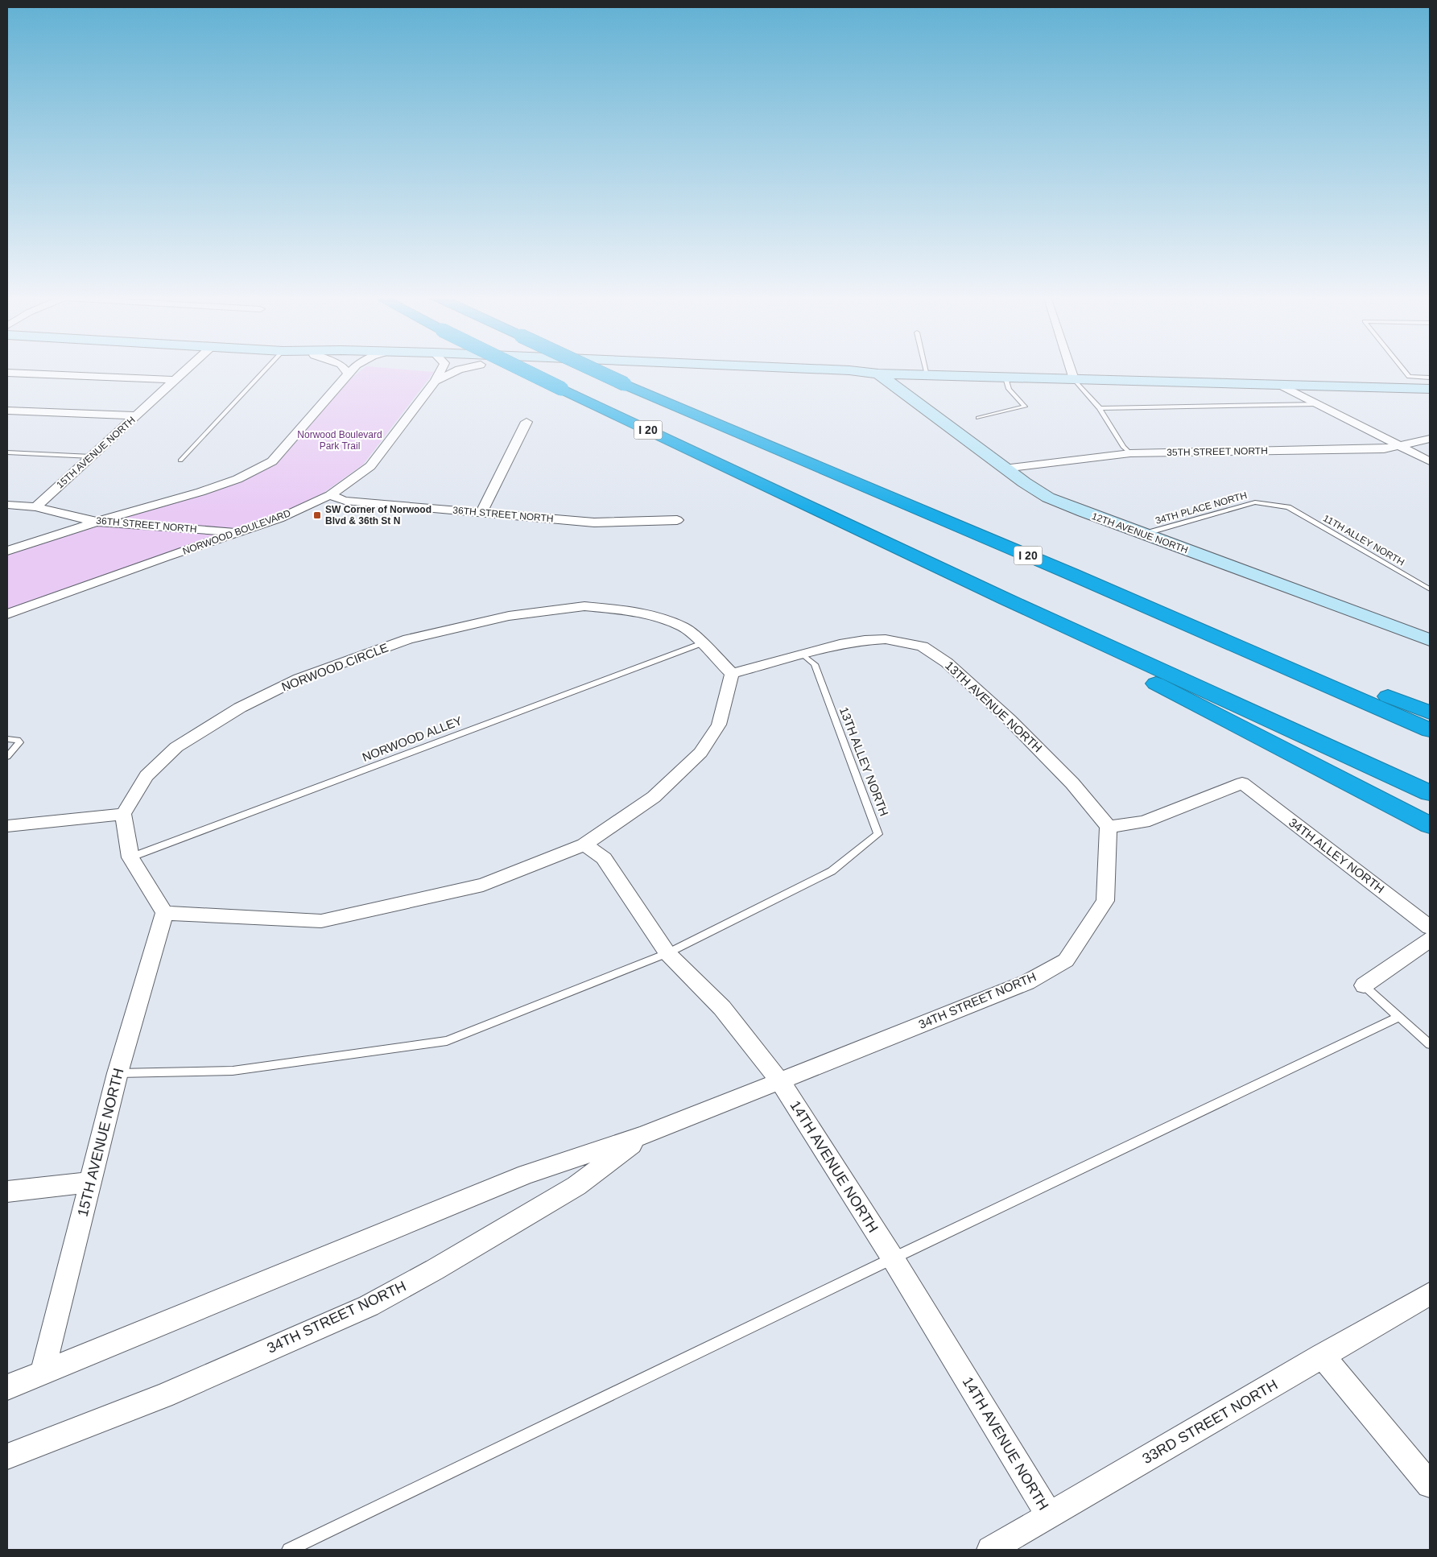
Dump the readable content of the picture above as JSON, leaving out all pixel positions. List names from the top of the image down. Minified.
{"streets":{"highway":["I 20"],"street":["35TH STREET NORTH","15TH AVENUE NORTH","36TH STREET NORTH","NORWOOD BOULEVARD","12TH AVENUE NORTH","NORWOOD CIRCLE","13TH AVENUE NORTH","34TH ALLEY NORTH","34TH STREET NORTH","14TH AVENUE NORTH","33RD STREET NORTH"],"lane":["34TH PLACE NORTH","11TH ALLEY NORTH","NORWOOD ALLEY","13TH ALLEY NORTH"]},"crossings":[["35TH STREET NORTH","12TH AVENUE NORTH"],["15TH AVENUE NORTH","36TH STREET NORTH"],["15TH AVENUE NORTH","34TH STREET NORTH"],["34TH PLACE NORTH","12TH AVENUE NORTH"],["34TH PLACE NORTH","11TH ALLEY NORTH"],["36TH STREET NORTH","NORWOOD BOULEVARD"],["NORWOOD CIRCLE","NORWOOD ALLEY"],["13TH AVENUE NORTH","13TH ALLEY NORTH"],["13TH AVENUE NORTH","34TH ALLEY NORTH"],["13TH AVENUE NORTH","34TH STREET NORTH"],["13TH ALLEY NORTH","14TH AVENUE NORTH"],["34TH ALLEY NORTH","34TH STREET NORTH"],["34TH STREET NORTH","14TH AVENUE NORTH"],["14TH AVENUE NORTH","33RD STREET NORTH"]],"parks":["Norwood Boulevard Park Trail"],"places":{"transit":["SW Corner of Norwood Blvd & 36th St N"]}}
